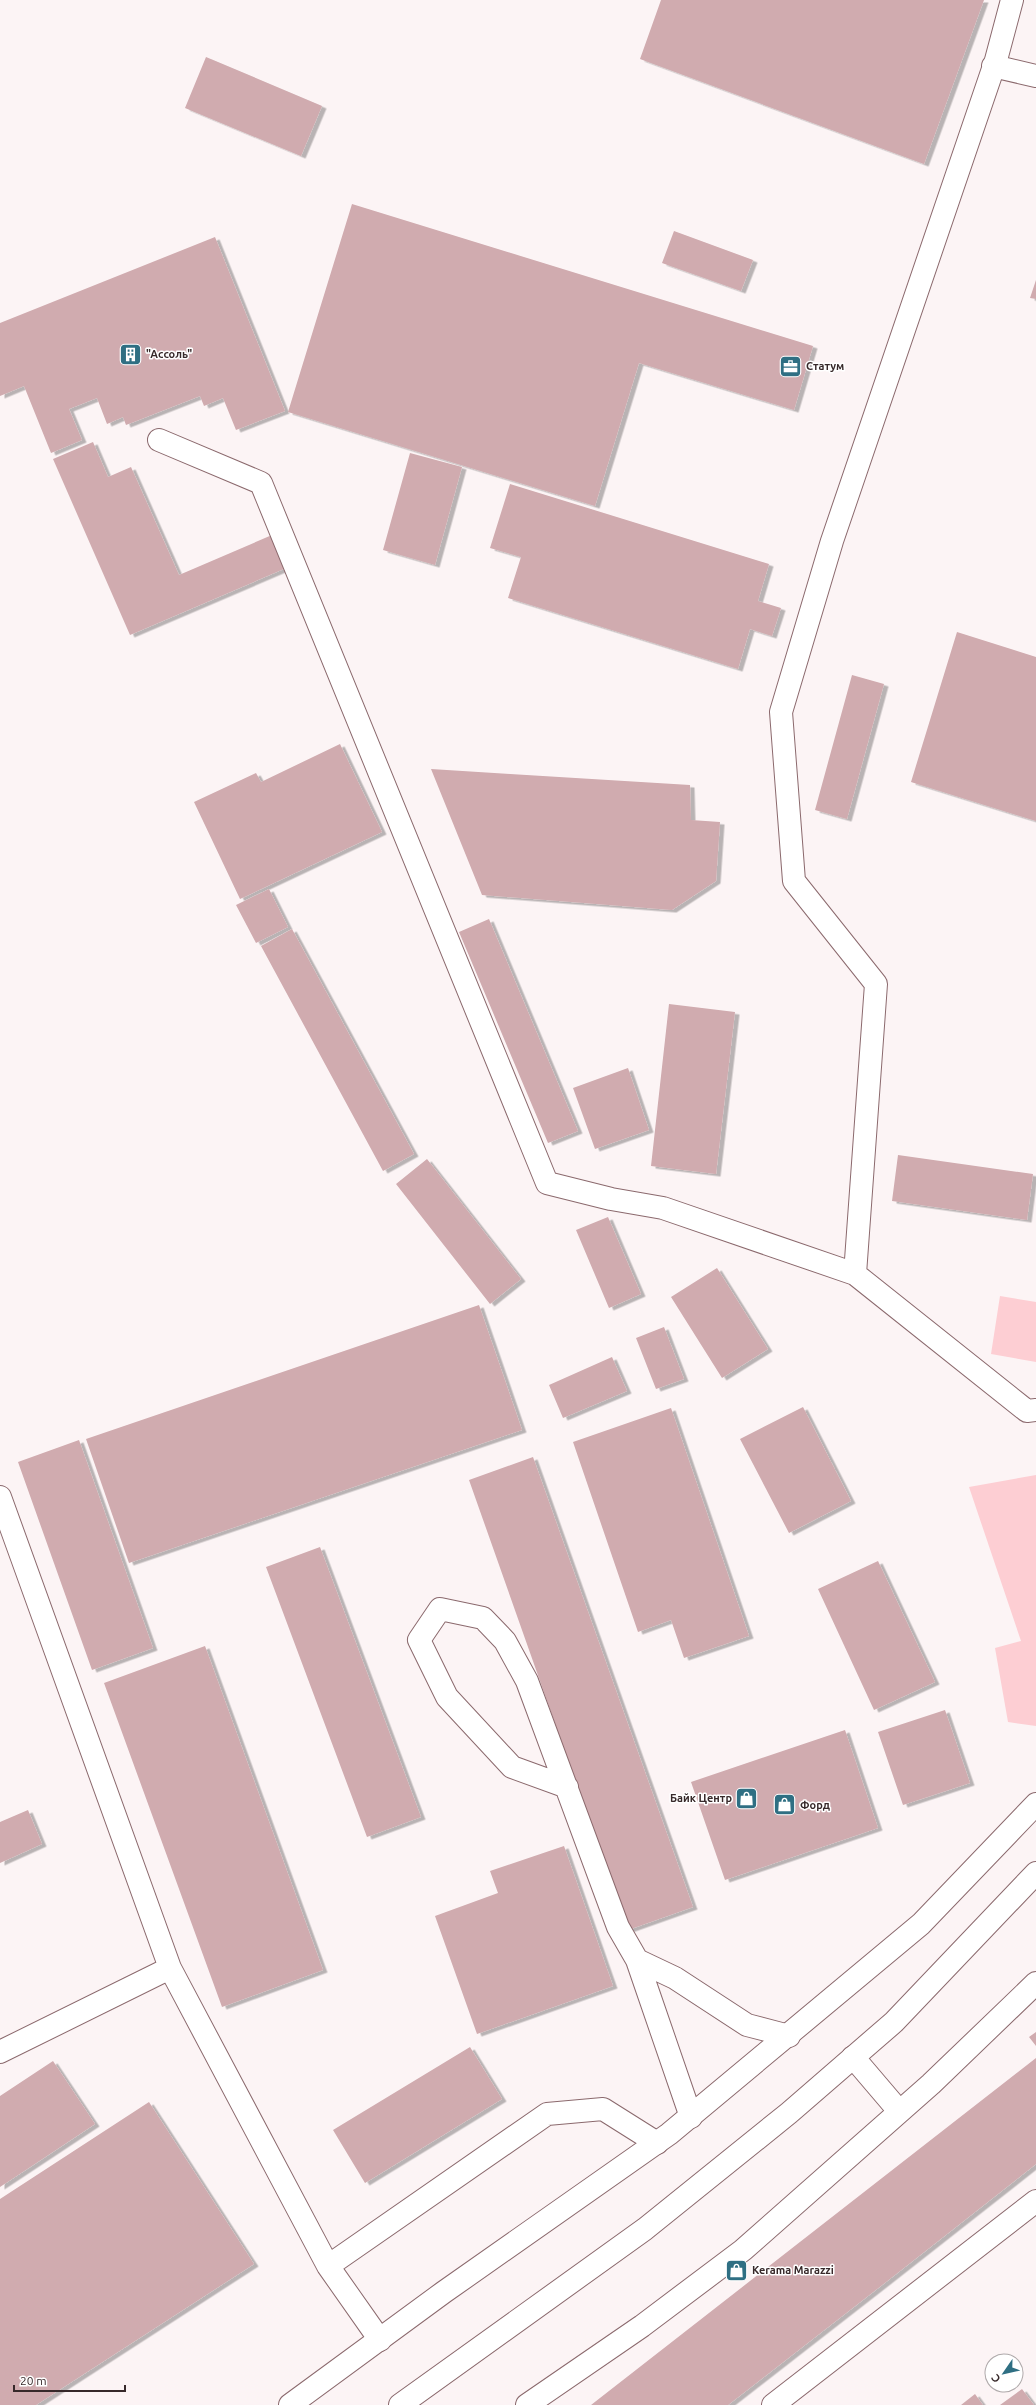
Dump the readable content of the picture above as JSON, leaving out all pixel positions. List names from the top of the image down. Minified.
{"places":{"building":["\"Ассоль\""],"office":["Статум"],"shop":["Байк Центр","Форд","Kerama Marazzi"]},"scale_bar":"20 m","north":"bottom left"}
